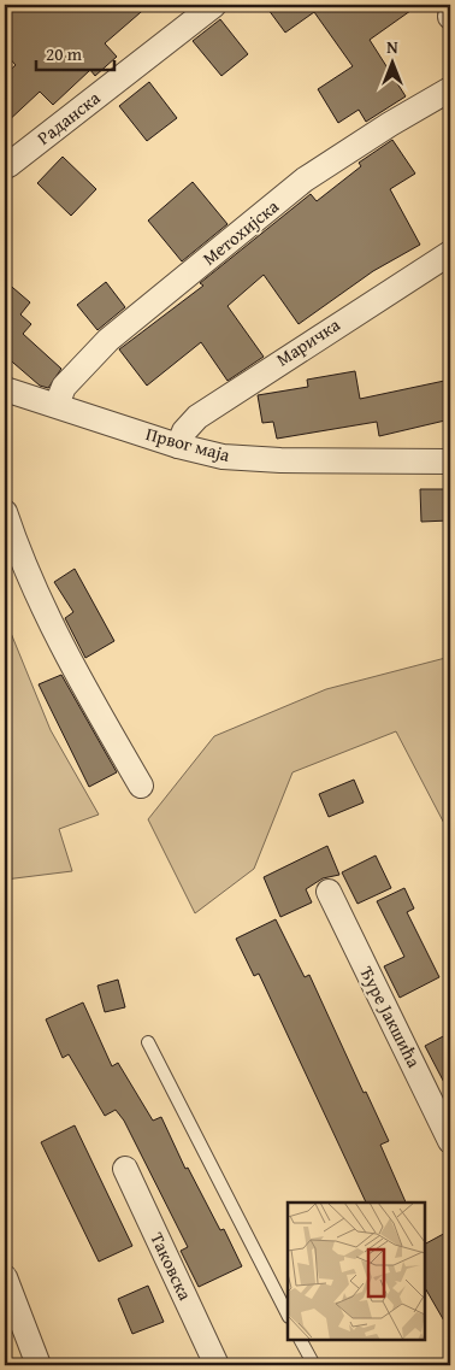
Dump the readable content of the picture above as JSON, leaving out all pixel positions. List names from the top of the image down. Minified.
{"streets":{"street":["Раданска","Метохијска","Маричка","Првог маја","Ђуре Јакшића","Таковска"]},"crossings":[["Метохијска","Првог маја"],["Маричка","Првог маја"]],"scale_bar":"20 m","north":"top"}
